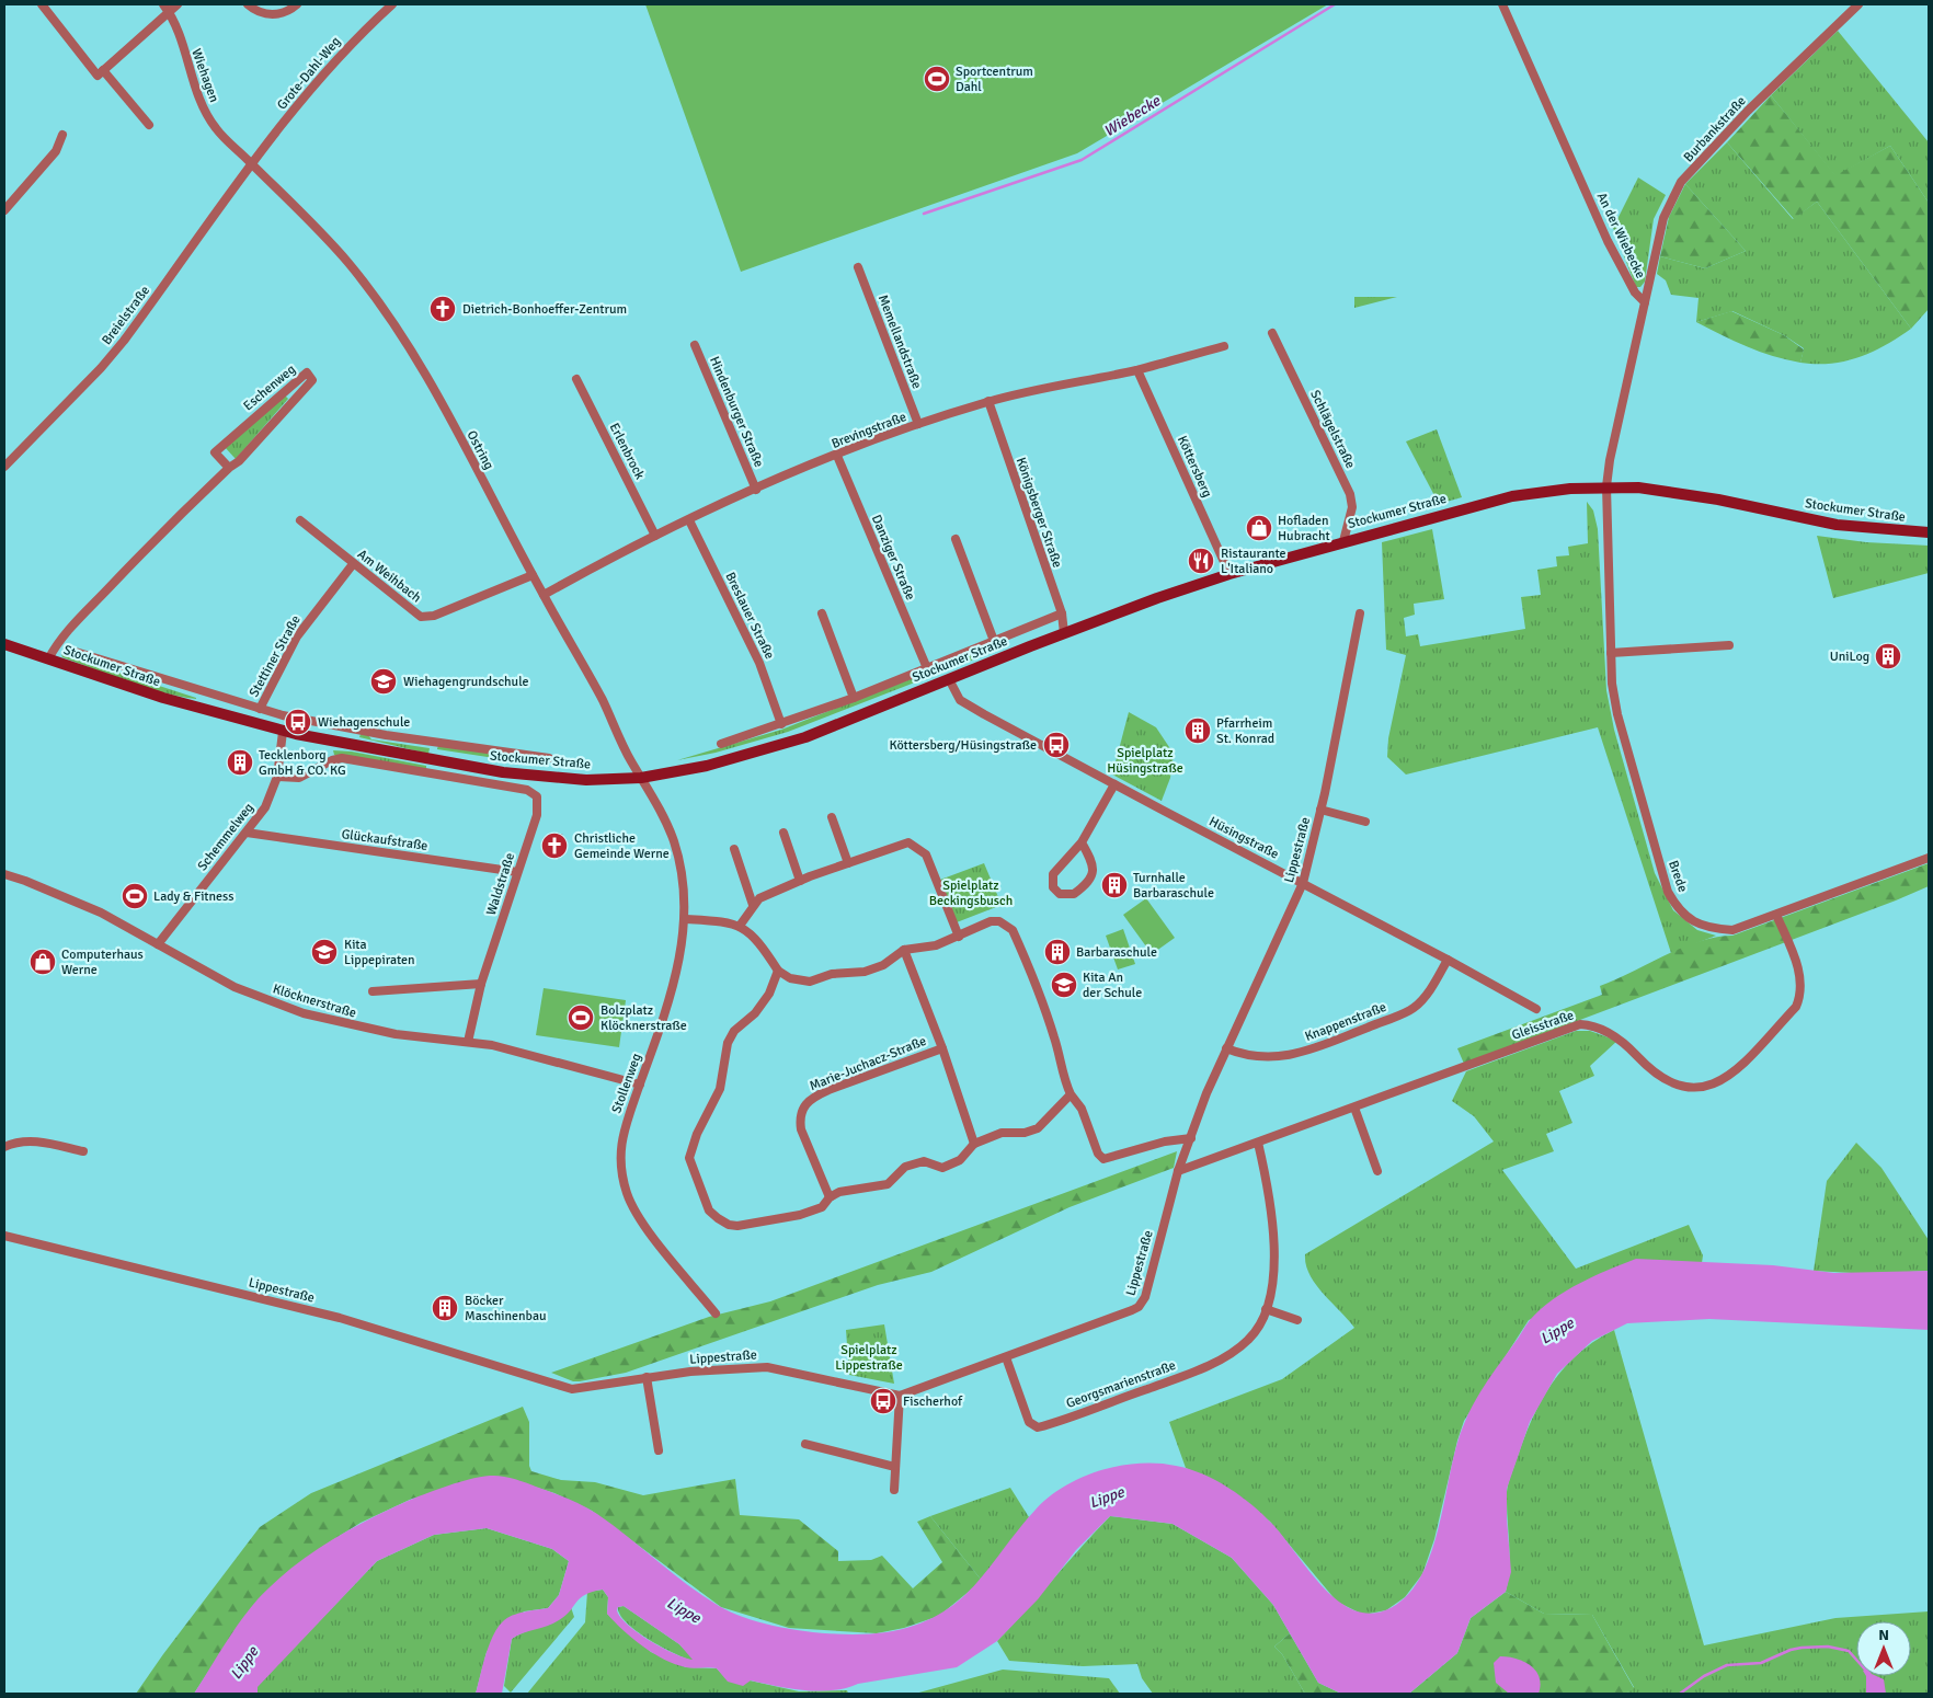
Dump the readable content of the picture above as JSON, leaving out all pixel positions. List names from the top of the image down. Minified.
{"streets":{"main road":["Stockumer Straße"],"street":["Grote-Dahl-Weg","Wiehagen","Burbankstraße","An der Wiebecke","Breielstraße","Memellandstraße","Eschenweg","Hindenburger Straße","Schlägelstraße","Brevingstraße","Ostring","Erlenbrock","Köttersberg","Königsberger Straße","Danziger Straße","Am Weihbach","Breslauer Straße","Stettiner Straße","Schemmelweg","Hüsingstraße","Glückaufstraße","Lippestraße","Brede","Waldstraße","Klöcknerstraße","Knappenstraße","Gleisstraße","Marie-Juchacz-Straße","Stollenweg","Georgsmarienstraße"]},"crossings":[["Grote-Dahl-Weg","Wiehagen"],["Grote-Dahl-Weg","Breielstraße"],["Grote-Dahl-Weg","Ostring"],["Wiehagen","Breielstraße"],["Wiehagen","Ostring"],["Burbankstraße","An der Wiebecke"],["Breielstraße","Ostring"],["Memellandstraße","Brevingstraße"],["Eschenweg","Stockumer Straße"],["Hindenburger Straße","Brevingstraße"],["Schlägelstraße","Stockumer Straße"],["Brevingstraße","Ostring"],["Brevingstraße","Erlenbrock"],["Brevingstraße","Köttersberg"],["Brevingstraße","Königsberger Straße"],["Brevingstraße","Danziger Straße"],["Brevingstraße","Breslauer Straße"],["Ostring","Stockumer Straße"],["Ostring","Am Weihbach"],["Ostring","Stollenweg"],["Köttersberg","Stockumer Straße"],["Stockumer Straße","Königsberger Straße"],["Stockumer Straße","Danziger Straße"],["Stockumer Straße","Breslauer Straße"],["Stockumer Straße","Stettiner Straße"],["Stockumer Straße","Schemmelweg"],["Stockumer Straße","Hüsingstraße"],["Stockumer Straße","Brede"],["Stockumer Straße","Waldstraße"],["Stockumer Straße","Stollenweg"],["Am Weihbach","Stettiner Straße"],["Schemmelweg","Glückaufstraße"],["Schemmelweg","Klöcknerstraße"],["Hüsingstraße","Lippestraße"],["Hüsingstraße","Knappenstraße"],["Glückaufstraße","Waldstraße"],["Lippestraße","Knappenstraße"],["Lippestraße","Gleisstraße"],["Lippestraße","Georgsmarienstraße"],["Brede","Gleisstraße"],["Waldstraße","Klöcknerstraße"],["Klöcknerstraße","Stollenweg"],["Gleisstraße","Georgsmarienstraße"]],"water":["Wiebecke","Lippe"],"parks":["Spielplatz Hüsingstraße","Spielplatz Beckingsbusch","Spielplatz Lippestraße"],"places":{"sports":["Sportcentrum Dahl","Lady & Fitness","Bolzplatz Klöcknerstraße"],"church":["Dietrich-Bonhoeffer-Zentrum","Christliche Gemeinde Werne"],"shop":["Hofladen Hubracht","Computerhaus Werne"],"restaurant":["Ristaurante L'Italiano"],"building":["UniLog","Pfarrheim St. Konrad","Tecklenborg GmbH & CO. KG","Turnhalle Barbaraschule","Barbaraschule","Böcker Maschinenbau"],"school or university":["Wiehagengrundschule","Kita Lippepiraten","Kita An der Schule"],"bus stop":["Wiehagenschule","Köttersberg/Hüsingstraße","Fischerhof"]},"north":"top"}
